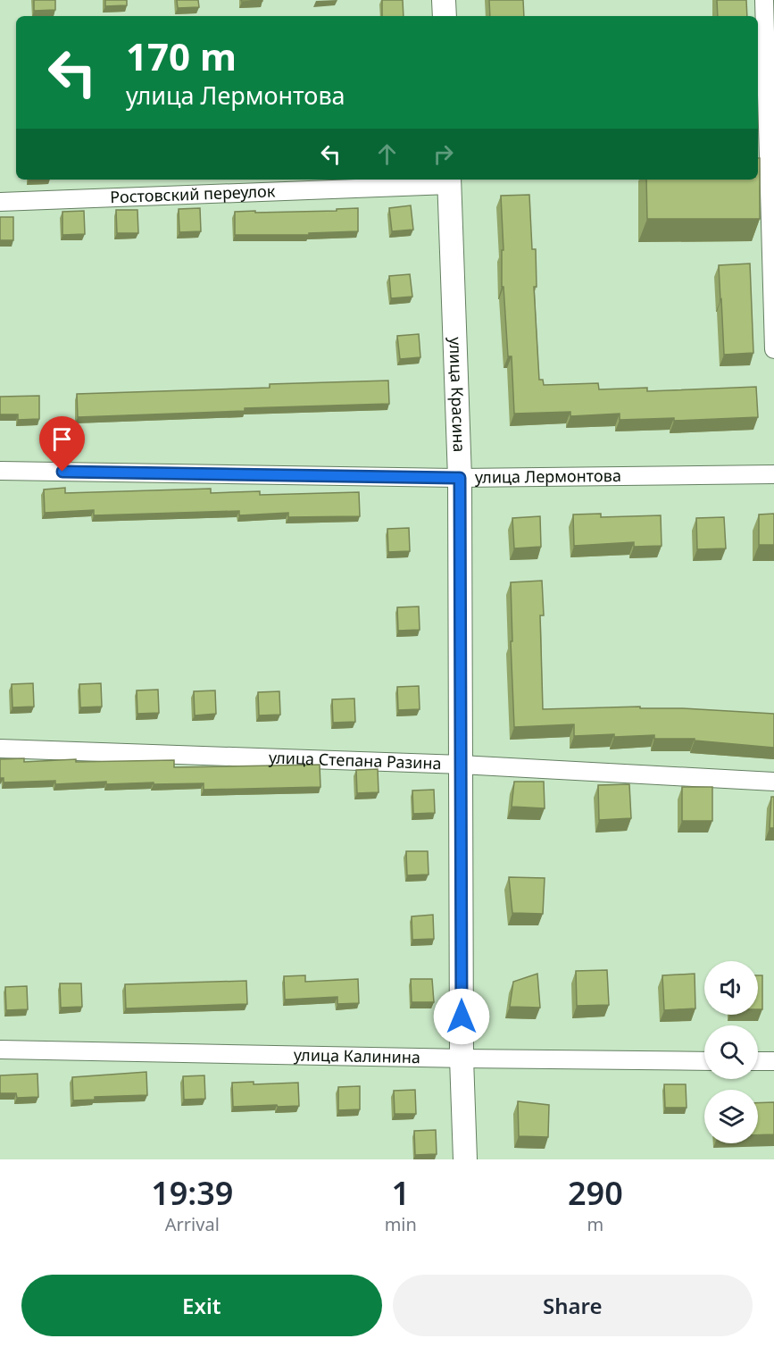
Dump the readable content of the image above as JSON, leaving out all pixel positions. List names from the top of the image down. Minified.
{"streets":{"street":["Ростовский переулок","улица Красина","улица Лермонтова","улица Степана Разина","улица Калинина"]},"crossings":[["Ростовский переулок","улица Красина"],["улица Красина","улица Лермонтова"],["улица Красина","улица Степана Разина"],["улица Красина","улица Калинина"]],"page":{"turn":["170 m","улица Лермонтова"],"eta":["19:39","Arrival","1","min","290","m"],"buttons":["Exit","Share"]}}
